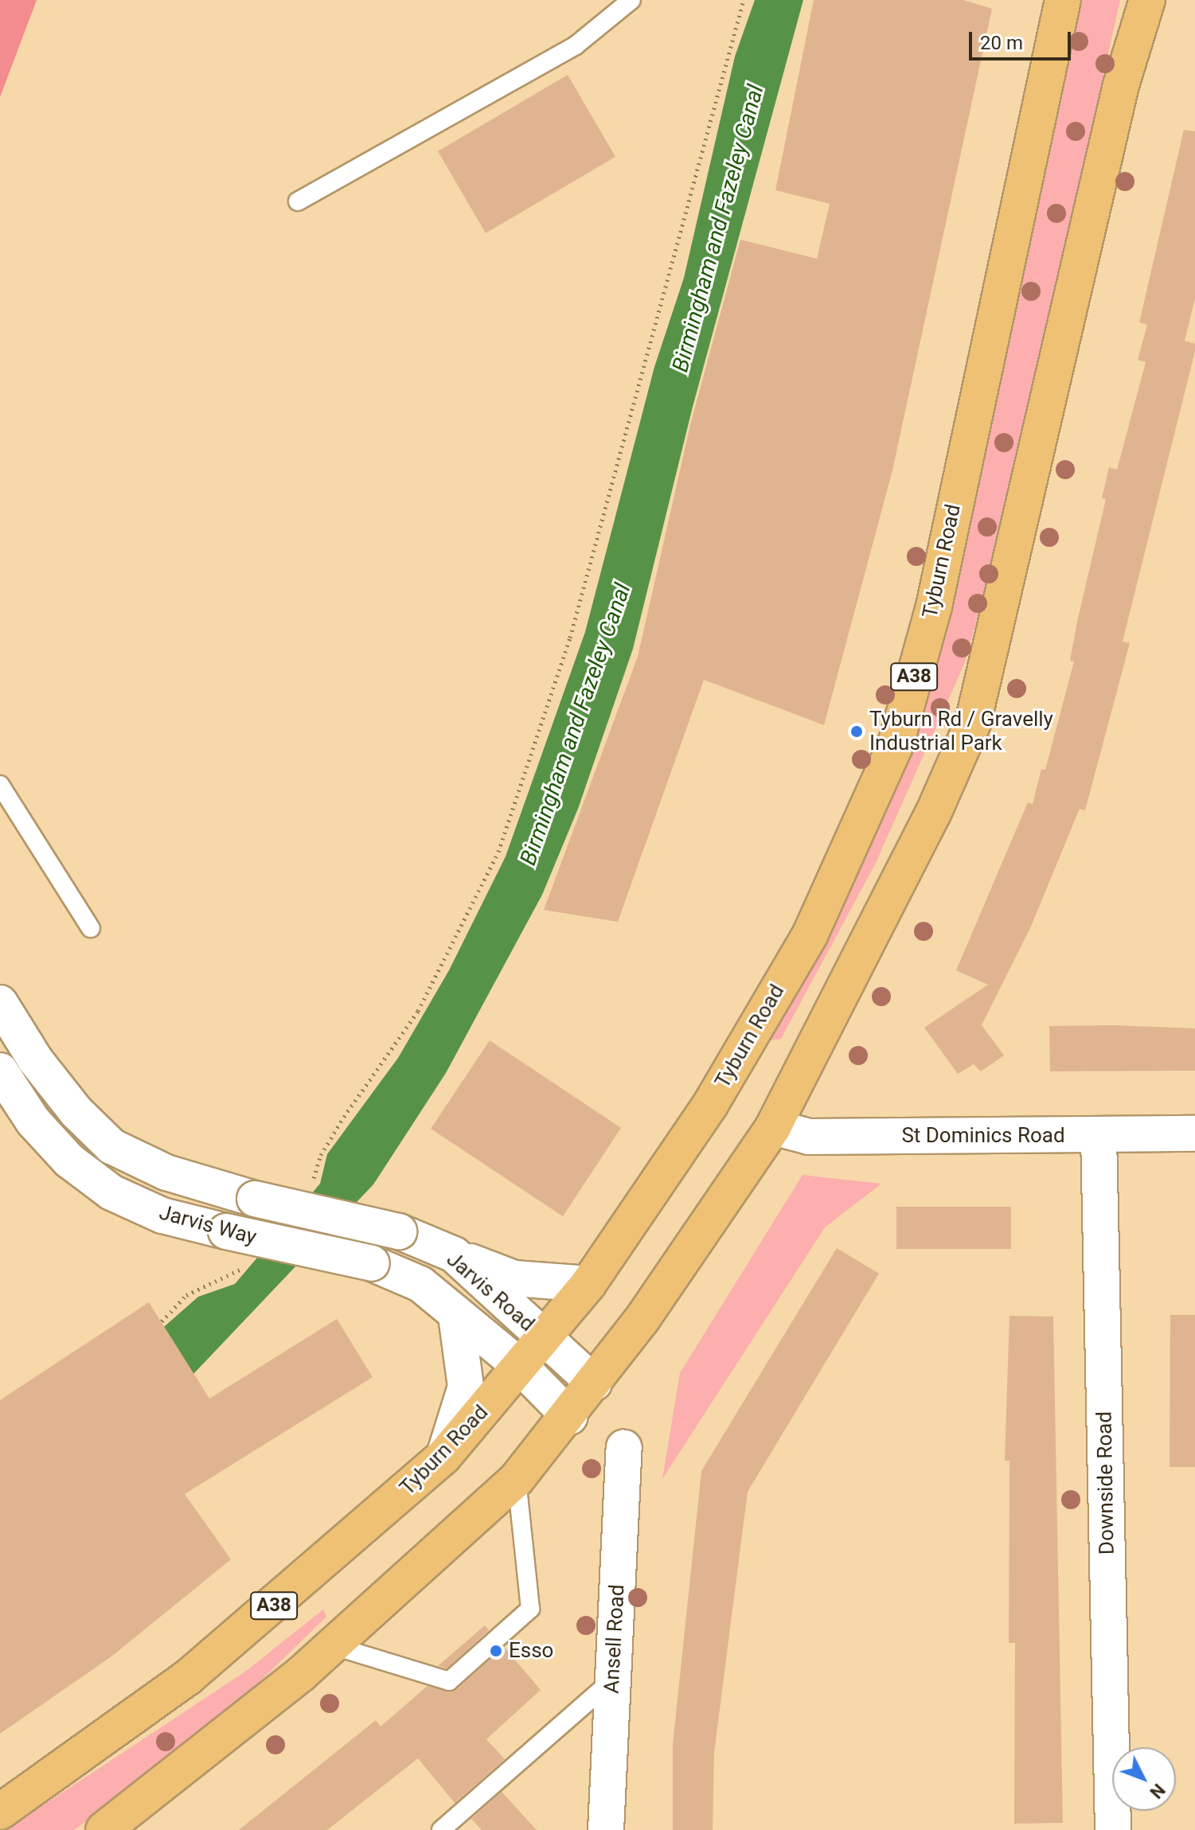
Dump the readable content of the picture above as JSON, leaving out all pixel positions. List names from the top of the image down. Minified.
{"streets":{"highway":["Tyburn Road","A38"],"street":["St Dominics Road","Jarvis Way","Jarvis Road","Downside Road","Ansell Road"]},"crossings":[["Tyburn Road","Jarvis Way"],["Tyburn Road","Jarvis Road"],["St Dominics Road","Downside Road"],["Jarvis Way","Jarvis Road"]],"water":["Birmingham and Fazeley Canal"],"places":["Tyburn Rd / Gravelly Industrial Park","Esso"],"scale_bar":"20 m","north":"bottom right"}
